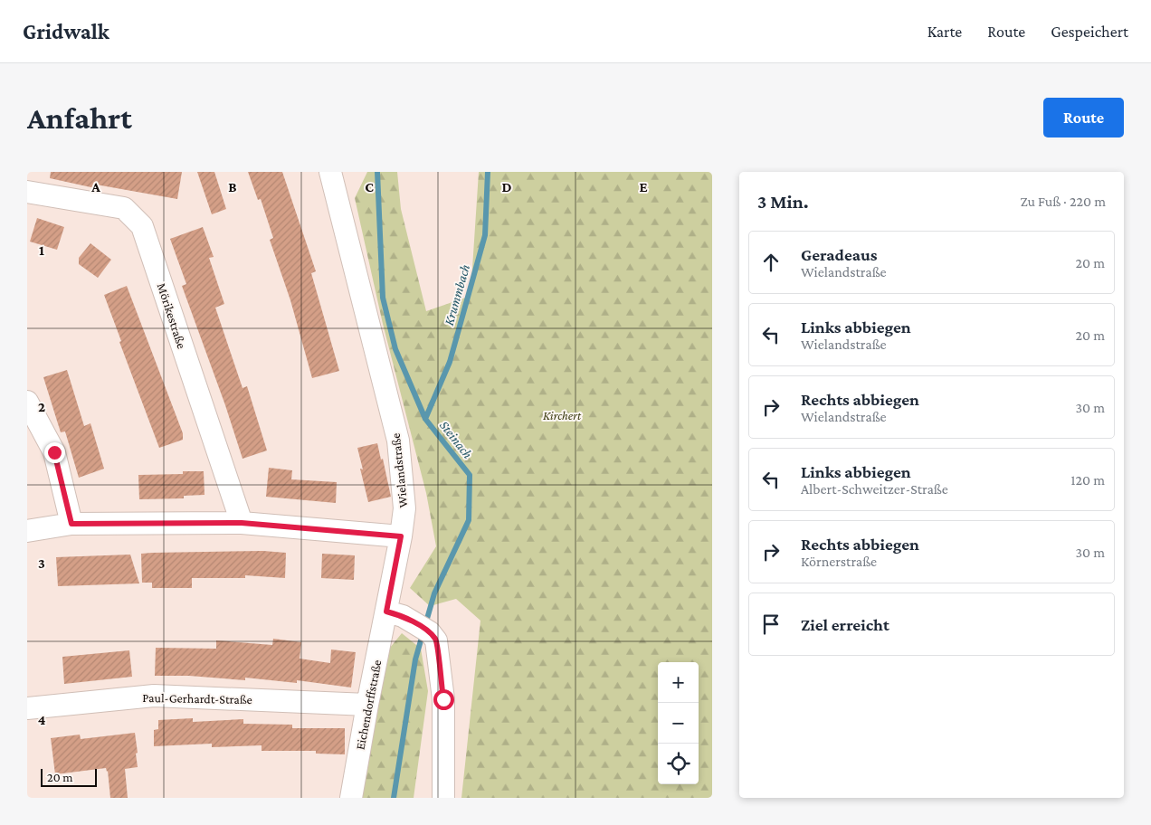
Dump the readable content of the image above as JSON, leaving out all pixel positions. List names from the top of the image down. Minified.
{"streets":{"street":["Mörikestraße","Wielandstraße","Paul-Gerhardt-Straße","Eichendorffstraße"]},"crossings":[["Wielandstraße","Eichendorffstraße"],["Paul-Gerhardt-Straße","Eichendorffstraße"]],"water":["Krummbach","Steinach"],"parks":["Kirchert"],"scale_bar":"20 m","page":{"header":"Gridwalk","nav":["Karte","Route","Gespeichert"],"buttons":"Route","title":"Anfahrt","heading":["3 Min.","Zu Fuß · 220 m"],"list":[["Geradeaus","Wielandstraße","20 m"],["Links abbiegen","Wielandstraße","20 m"],["Rechts abbiegen","Wielandstraße","30 m"],["Links abbiegen","Albert-Schweitzer-Straße","120 m"],["Rechts abbiegen","Körnerstraße","30 m"],"Ziel erreicht"],"map_buttons":["+","−"],"scale":"20 m"},"grid":{"columns":["A","B","C","D","E"],"rows":["1","2","3","4"]}}
